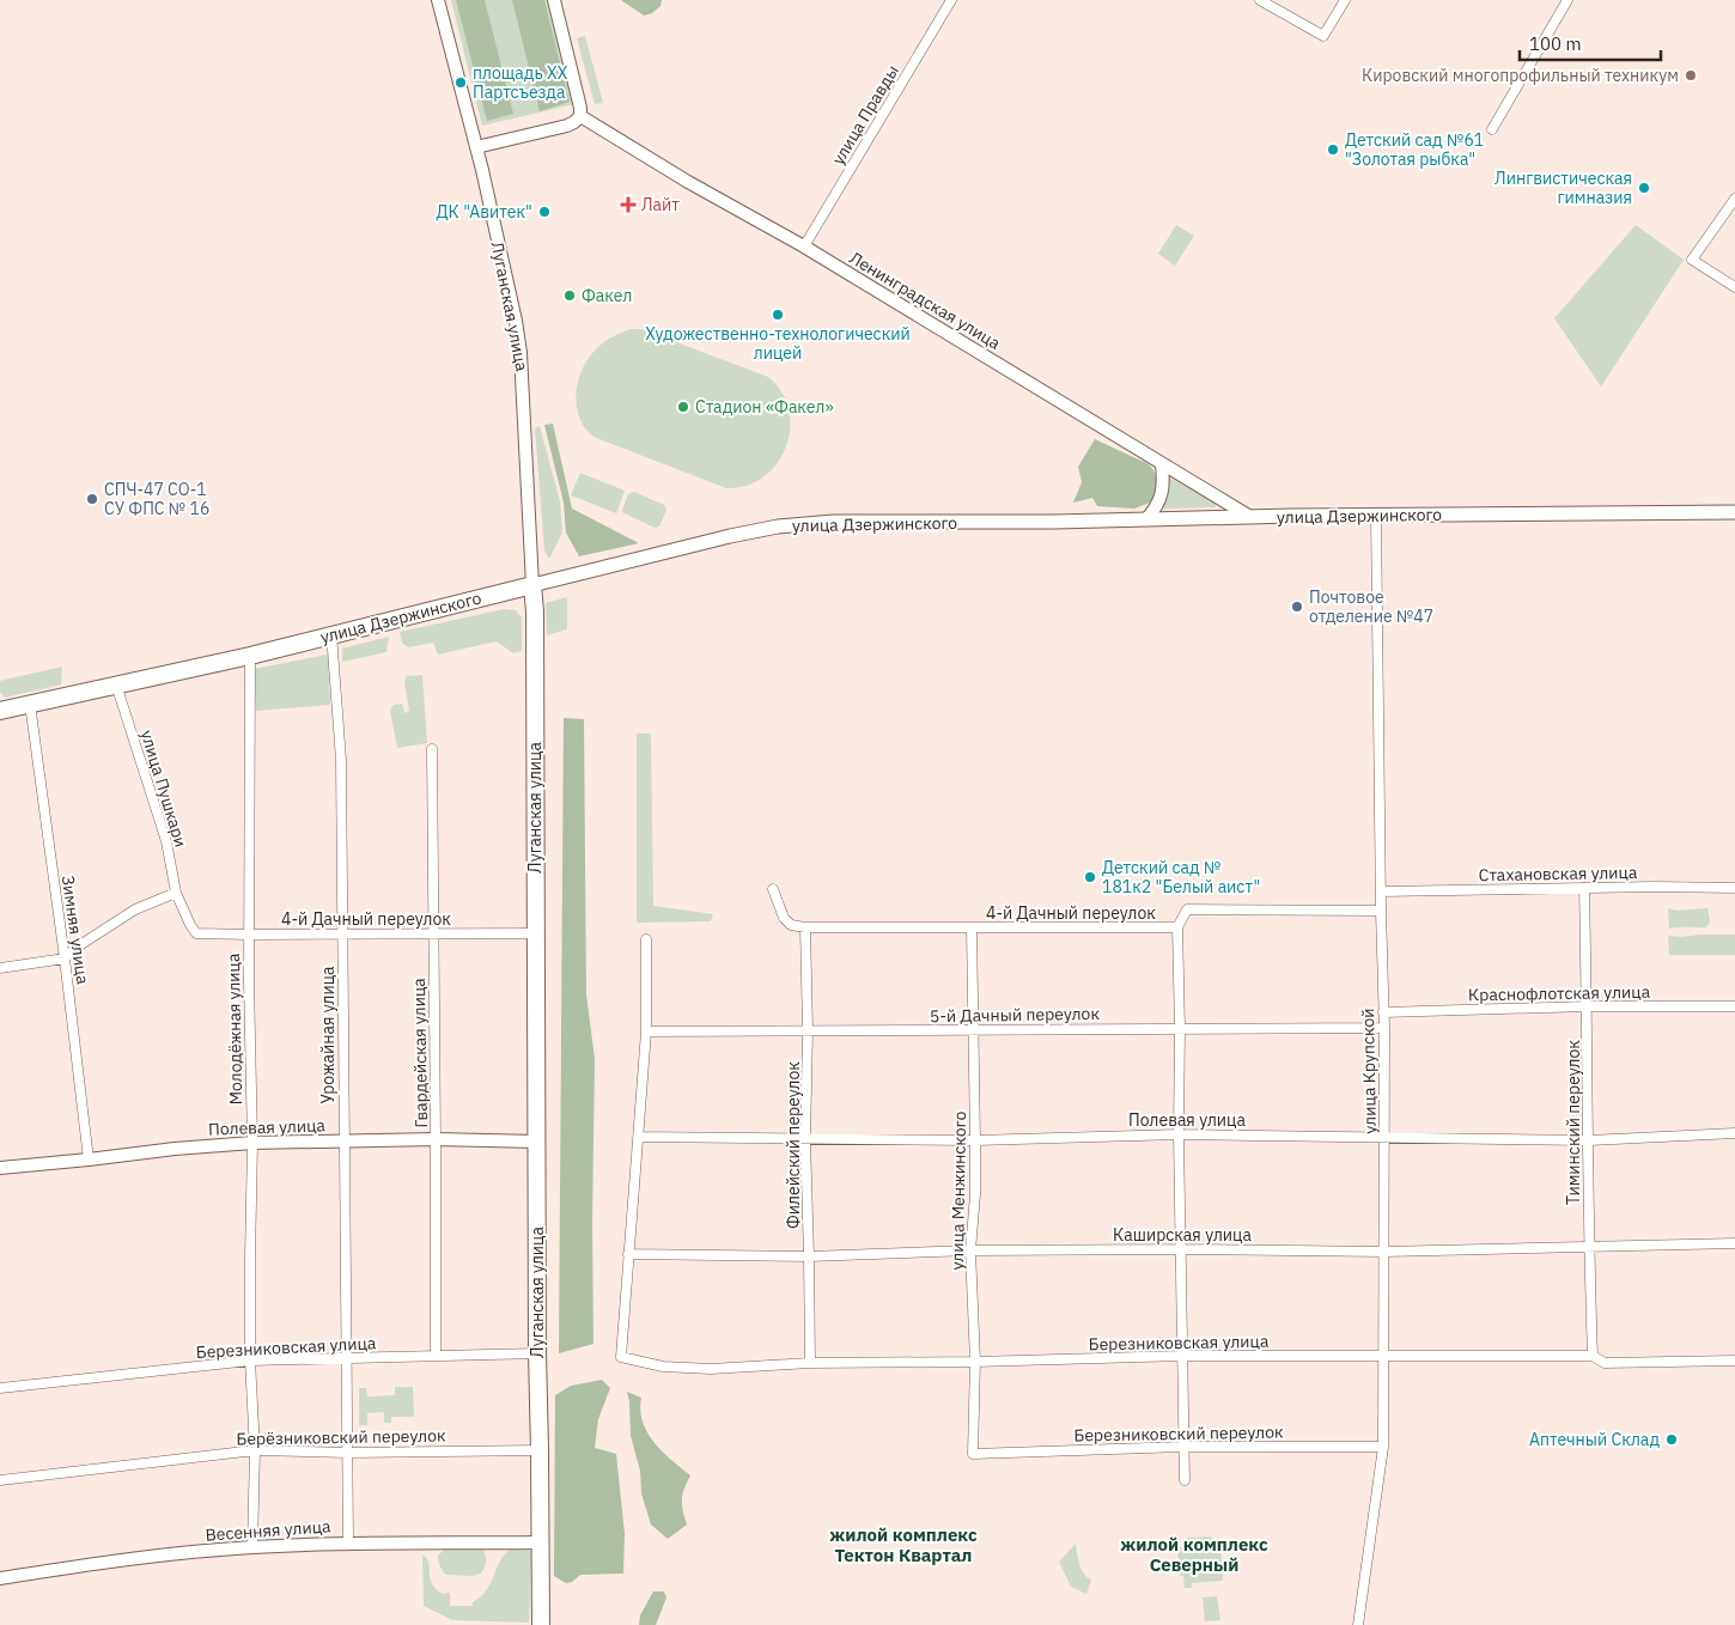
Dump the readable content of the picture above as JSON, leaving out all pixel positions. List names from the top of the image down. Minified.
{"streets":{"highway":["Луганская улица","улица Дзержинского"],"street":["улица Правды","Ленинградская улица","улица Пушкари","Стахановская улица","4-й Дачный переулок","Зимняя улица","Краснофлотская улица","5-й Дачный переулок","Молодёжная улица","Урожайная улица","Гвардейская улица","улица Крупской","Полевая улица","Тиминский переулок","Филейский переулок","улица Менжинского","Каширская улица","Березниковская улица","Березниковский переулок","Берёзниковский переулок","Весенняя улица"]},"crossings":[["улица Правды","Ленинградская улица"],["Ленинградская улица","улица Дзержинского"],["Луганская улица","улица Дзержинского"],["Луганская улица","4-й Дачный переулок"],["Луганская улица","Полевая улица"],["Луганская улица","Березниковская улица"],["Луганская улица","Берёзниковский переулок"],["Луганская улица","Весенняя улица"],["улица Дзержинского","улица Пушкари"],["улица Дзержинского","Зимняя улица"],["улица Дзержинского","Молодёжная улица"],["улица Дзержинского","Урожайная улица"],["улица Дзержинского","улица Крупской"],["улица Пушкари","4-й Дачный переулок"],["Стахановская улица","улица Крупской"],["Стахановская улица","Тиминский переулок"],["4-й Дачный переулок","Молодёжная улица"],["4-й Дачный переулок","Урожайная улица"],["4-й Дачный переулок","Гвардейская улица"],["4-й Дачный переулок","улица Крупской"],["4-й Дачный переулок","Филейский переулок"],["4-й Дачный переулок","улица Менжинского"],["Зимняя улица","Полевая улица"],["Краснофлотская улица","улица Крупской"],["Краснофлотская улица","Тиминский переулок"],["5-й Дачный переулок","улица Крупской"],["5-й Дачный переулок","Филейский переулок"],["5-й Дачный переулок","улица Менжинского"],["Молодёжная улица","Полевая улица"],["Молодёжная улица","Березниковская улица"],["Молодёжная улица","Берёзниковский переулок"],["Молодёжная улица","Весенняя улица"],["Урожайная улица","Полевая улица"],["Урожайная улица","Березниковская улица"],["Урожайная улица","Берёзниковский переулок"],["Урожайная улица","Весенняя улица"],["Гвардейская улица","Полевая улица"],["Гвардейская улица","Березниковская улица"],["улица Крупской","Полевая улица"],["улица Крупской","Каширская улица"],["улица Крупской","Березниковская улица"],["улица Крупской","Березниковский переулок"],["Полевая улица","Тиминский переулок"],["Полевая улица","Филейский переулок"],["Полевая улица","улица Менжинского"],["Тиминский переулок","Каширская улица"],["Тиминский переулок","Березниковская улица"],["Филейский переулок","Каширская улица"],["Филейский переулок","Березниковская улица"],["улица Менжинского","Каширская улица"],["улица Менжинского","Березниковская улица"],["улица Менжинского","Березниковский переулок"],["Каширская улица","Березниковская улица"]],"districts":["жилой комплекс Тектон Квартал","жилой комплекс Северный"],"places":{"other":["Кировский многопрофильный техникум","площадь XX Партсъезда","Детский сад №61 \"Золотая рыбка\"","Лингвистическая гимназия","ДК \"Авитек\"","Факел","Художественно-технологический лицей","Стадион «Факел»","СПЧ-47 СО-1 СУ ФПС № 16","Почтовое отделение №47","Детский сад № 181к2 \"Белый аист\"","Аптечный Склад"],"health":["Лайт"]},"scale_bar":"100 m"}
